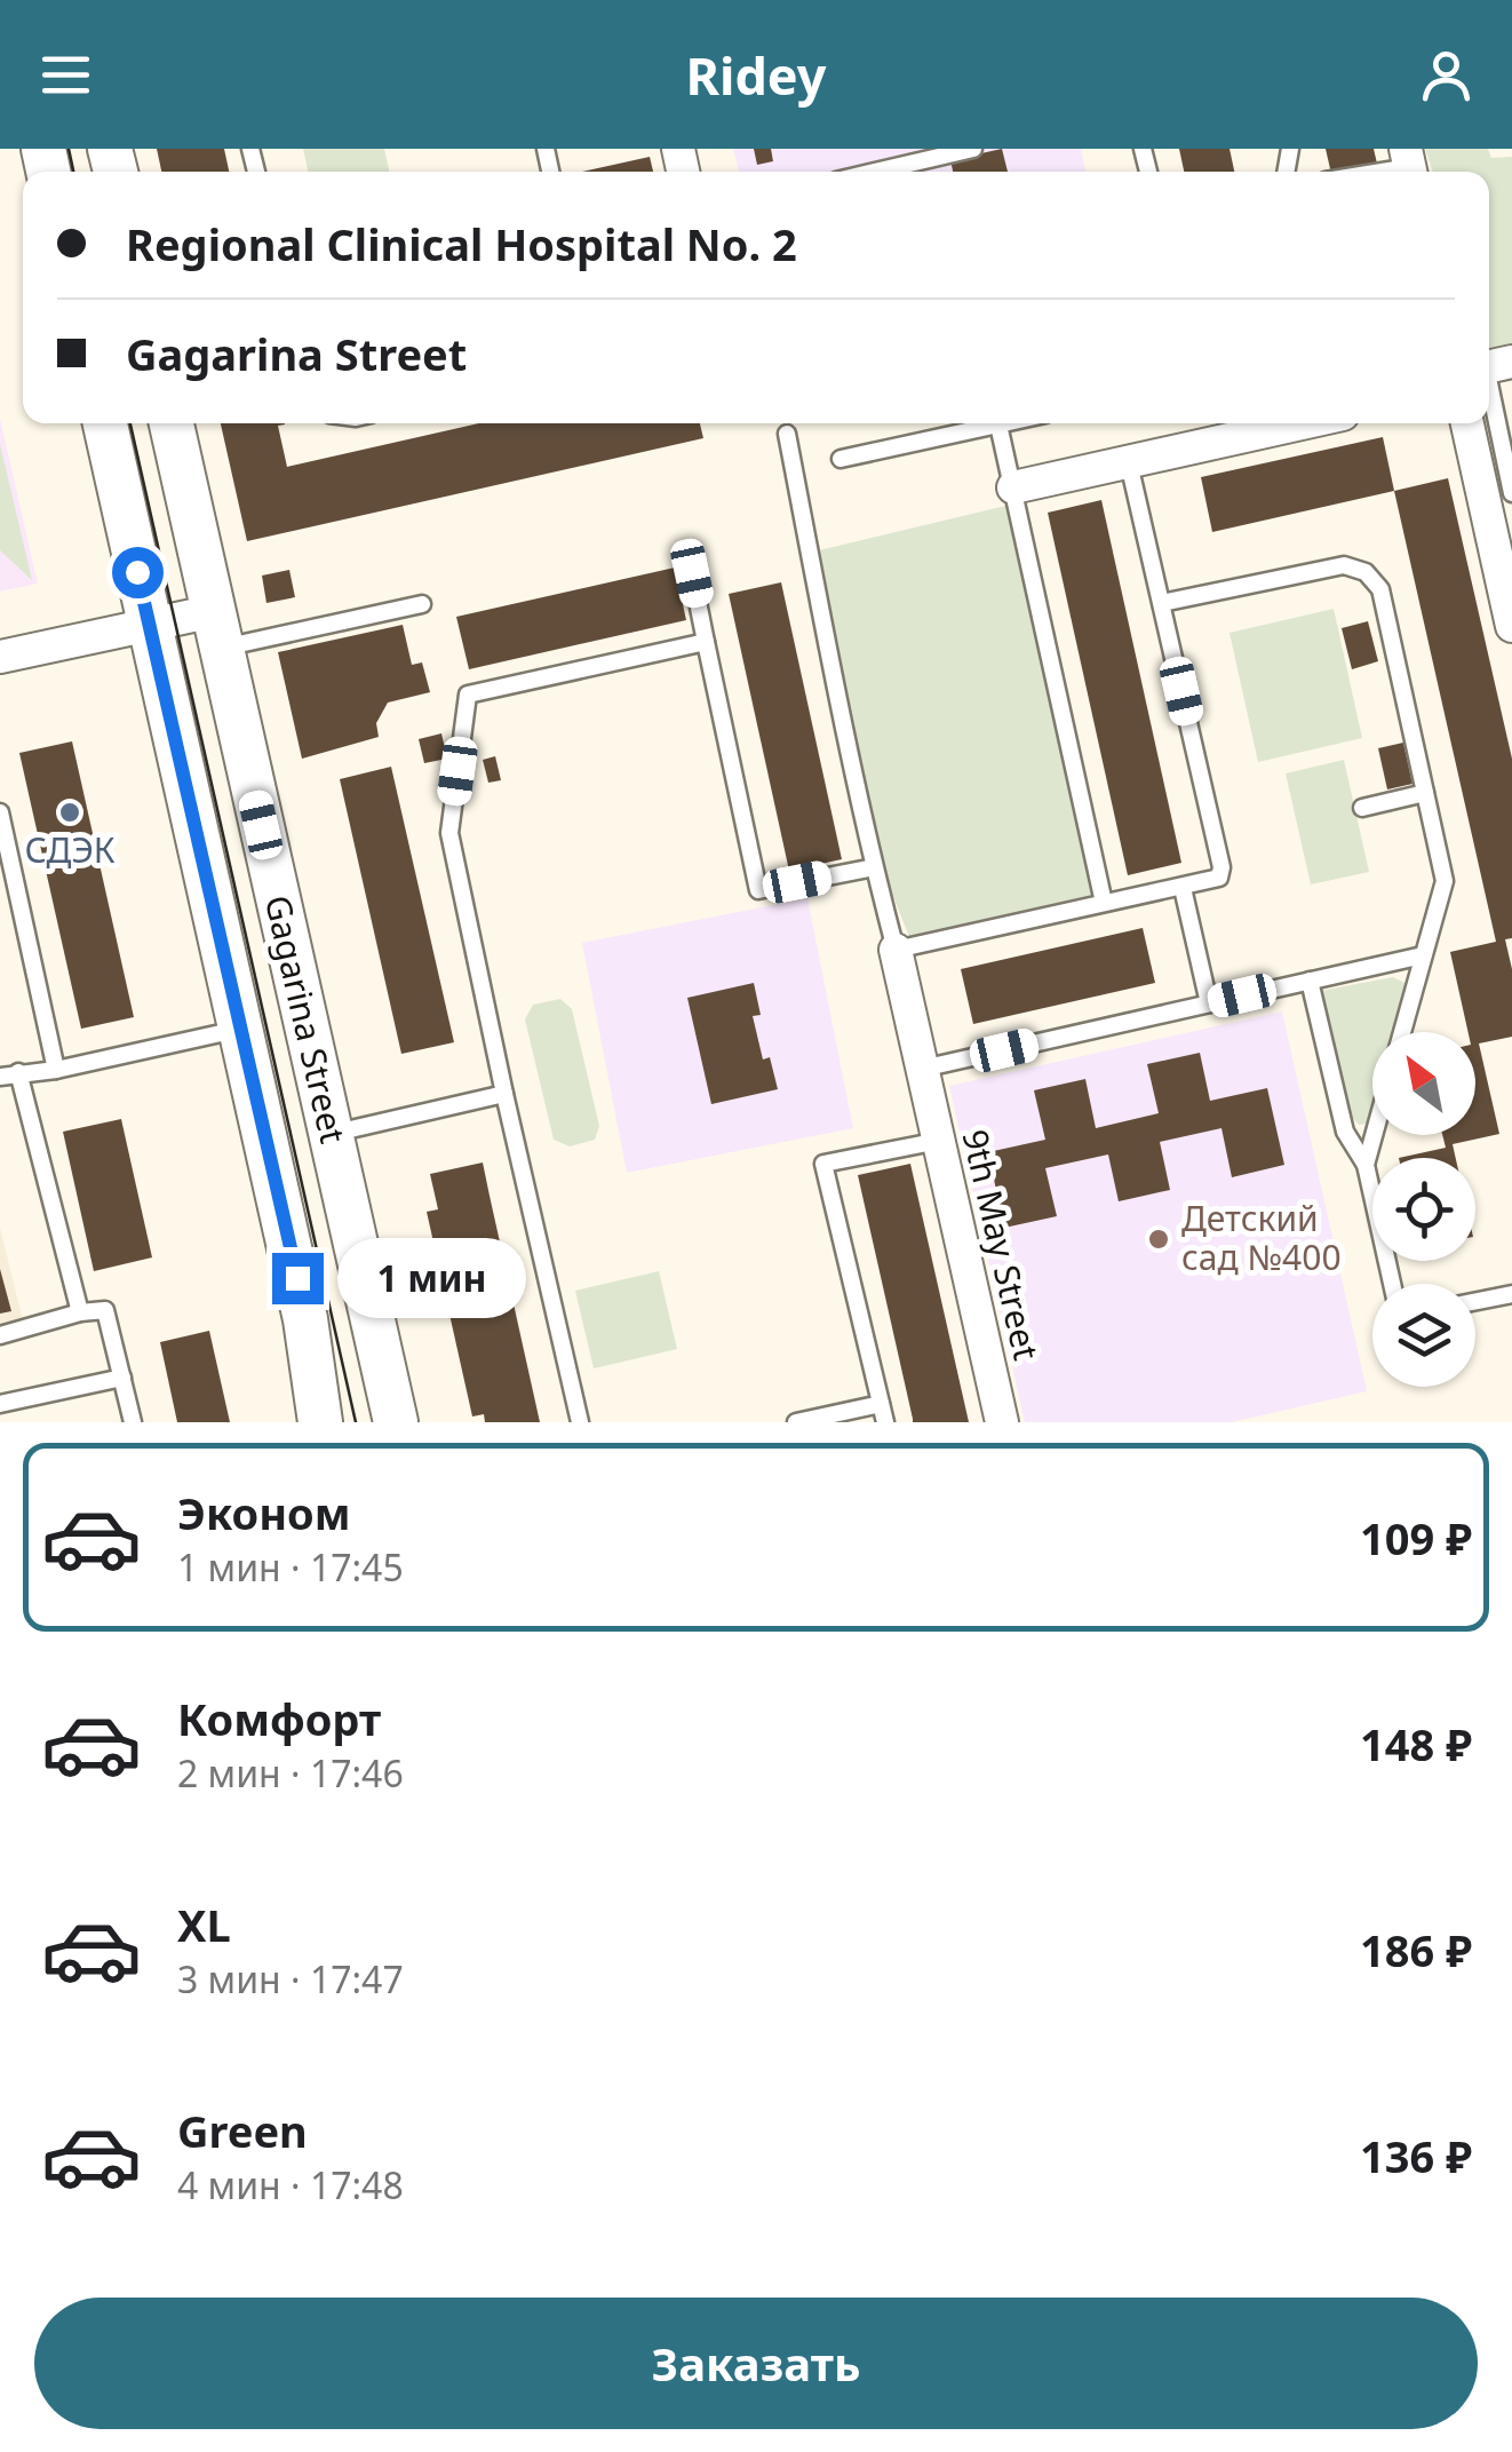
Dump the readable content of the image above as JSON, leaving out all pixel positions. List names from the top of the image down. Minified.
{"streets":{"main road":["Gagarina Street"],"street":["9th May Street"]},"places":["СДЭК","Детский сад №400"],"north":"top left","page":{"header":"Ridey","banner":["Regional Clinical Hospital No. 2","Gagarina Street"],"bubble":"1 мин","list":[{"name":"Эконом","note":"1 мин · 17:45","value":"109 ₽"},{"name":"Комфорт","note":"2 мин · 17:46","value":"148 ₽"},{"name":"XL","note":"3 мин · 17:47","value":"186 ₽"},{"name":"Green","note":"4 мин · 17:48","value":"136 ₽"}],"buttons":"Заказать"}}
